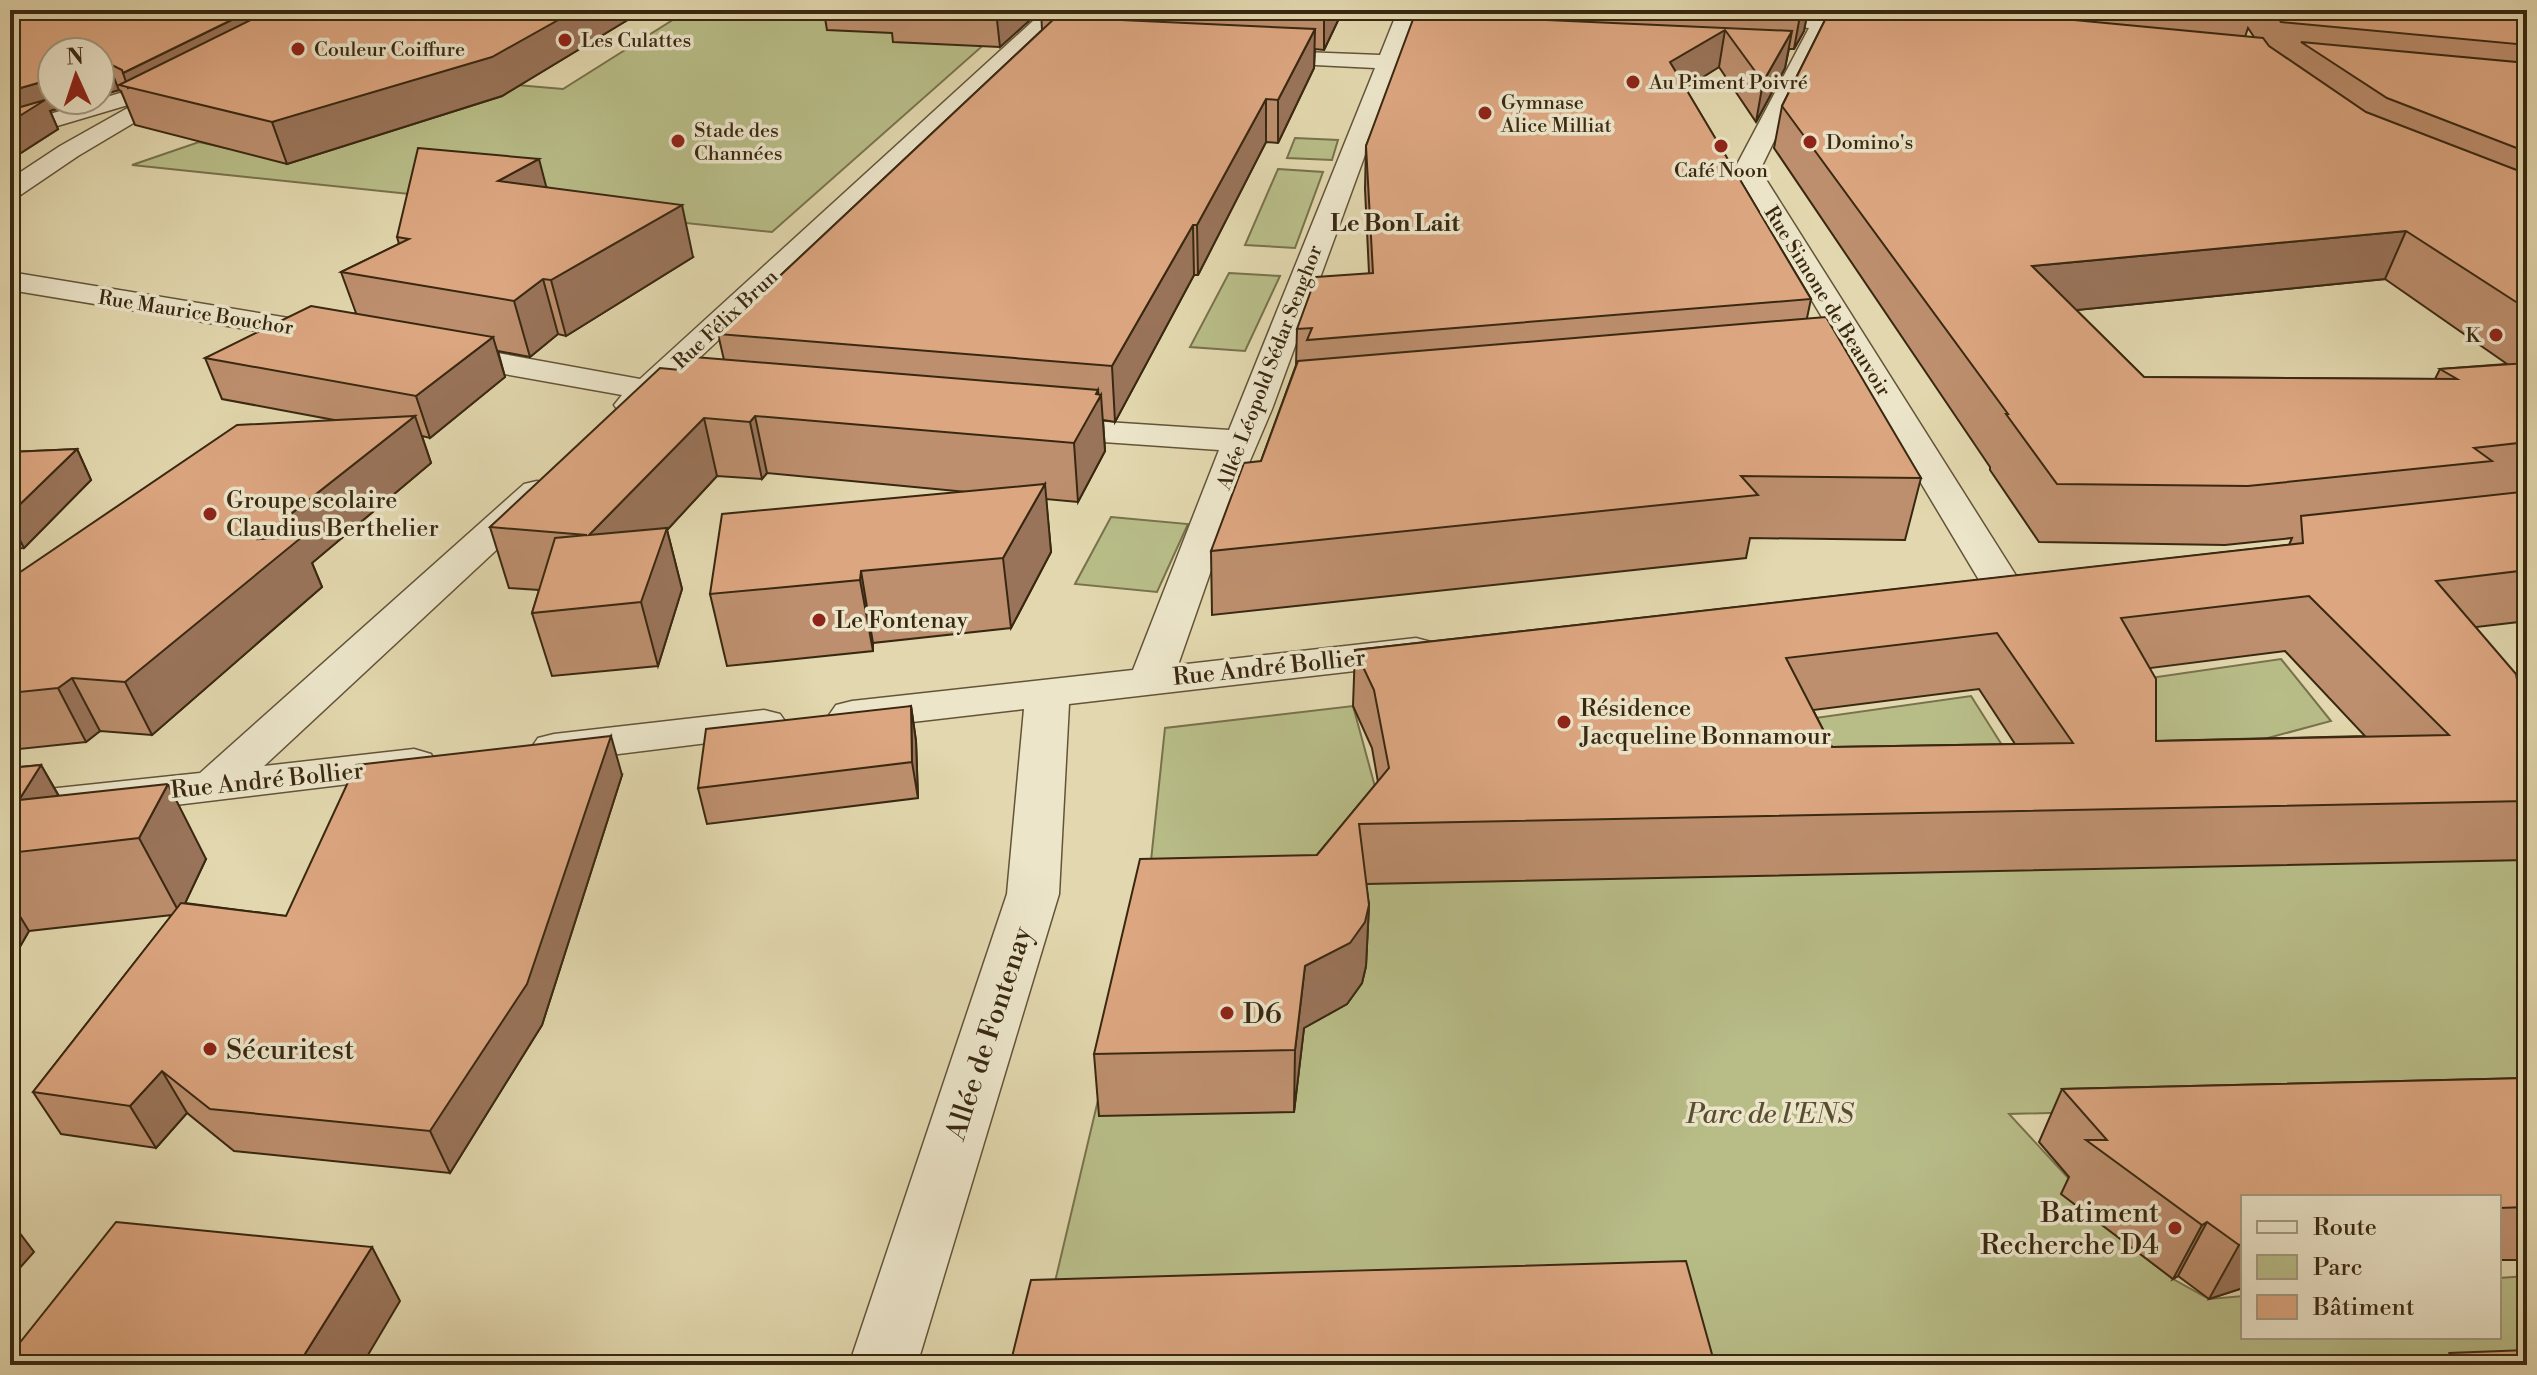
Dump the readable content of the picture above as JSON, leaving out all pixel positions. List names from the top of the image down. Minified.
{"streets":{"street":["Rue Simone de Beauvoir","Rue Maurice Bouchor","Rue Félix Brun","Allée Léopold Sédar Senghor","Rue André Bollier","Allée de Fontenay"]},"crossings":[["Allée Léopold Sédar Senghor","Rue André Bollier"],["Rue André Bollier","Allée de Fontenay"]],"districts":["Le Bon Lait"],"parks":["Parc de l'ENS"],"places":["Les Culattes","Couleur Coiffure","Au Piment Poivré","Gymnase Alice Milliat","Stade des Channées","Domino's","Café Noon","K","Groupe scolaire Claudius Berthelier","Le Fontenay","Résidence Jacqueline Bonnamour","D6","Sécuritest","Batiment Recherche D4"],"legend":["Route","Parc","Bâtiment"],"north":"top"}
